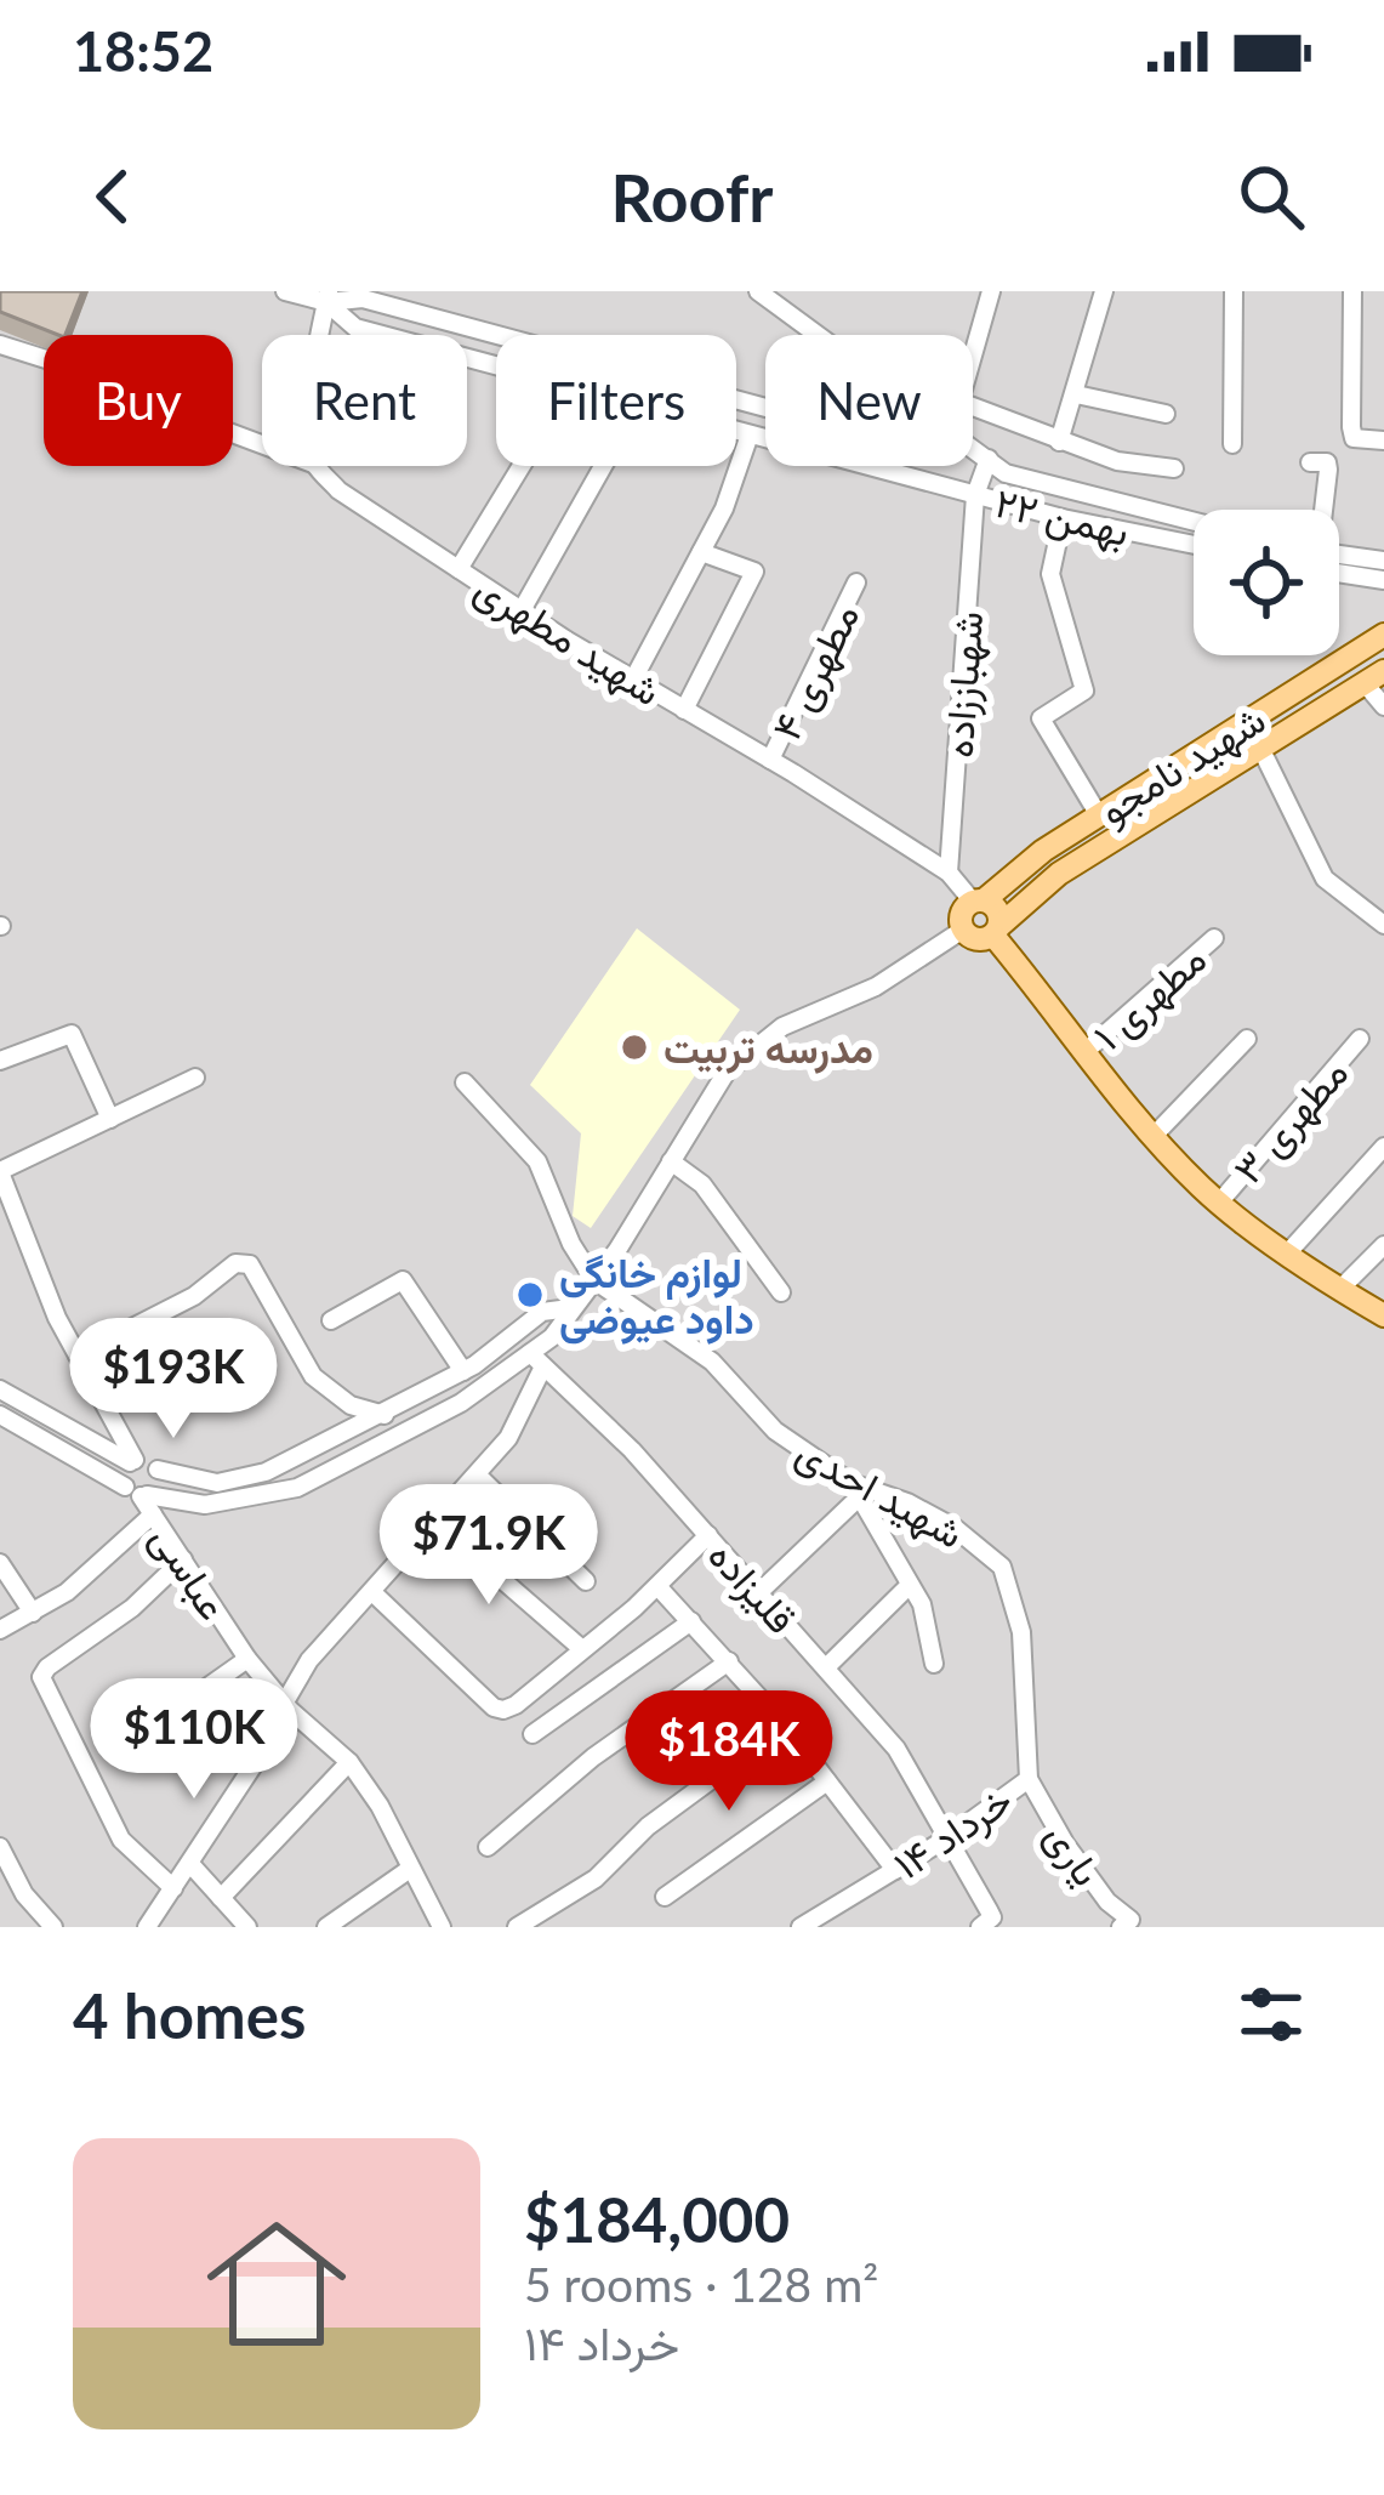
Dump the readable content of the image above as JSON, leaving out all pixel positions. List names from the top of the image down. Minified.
{"streets":{"main road":["شهید نامجو"],"street":["۲۲ بهمن","شهید مطهری","مطهری ۴","شهباززاده","مطهری ۱","مطهری ۳","شهید احدی","عباسی","قلیزاده","۱۴ خرداد","یاری"]},"crossings":[["۲۲ بهمن","شهباززاده"],["شهید مطهری","مطهری ۴"],["شهید مطهری","شهباززاده"],["شهید مطهری","شهید نامجو"],["شهید احدی","۱۴ خرداد"],["شهید احدی","یاری"],["قلیزاده","۱۴ خرداد"],["۱۴ خرداد","یاری"]],"places":["مدرسه تربیت","لوازم خانگی داود عیوضی"],"page":{"status":"18:52","header":"Roofr","chip":["Buy","Rent","Filters","New"],"price":["$193K","$71.9K","$110K","$184K"],"heading":"4 homes","list":[{"name":"$184,000","note":"5 rooms · 128 m² · ۱۴ خرداد"}]}}
